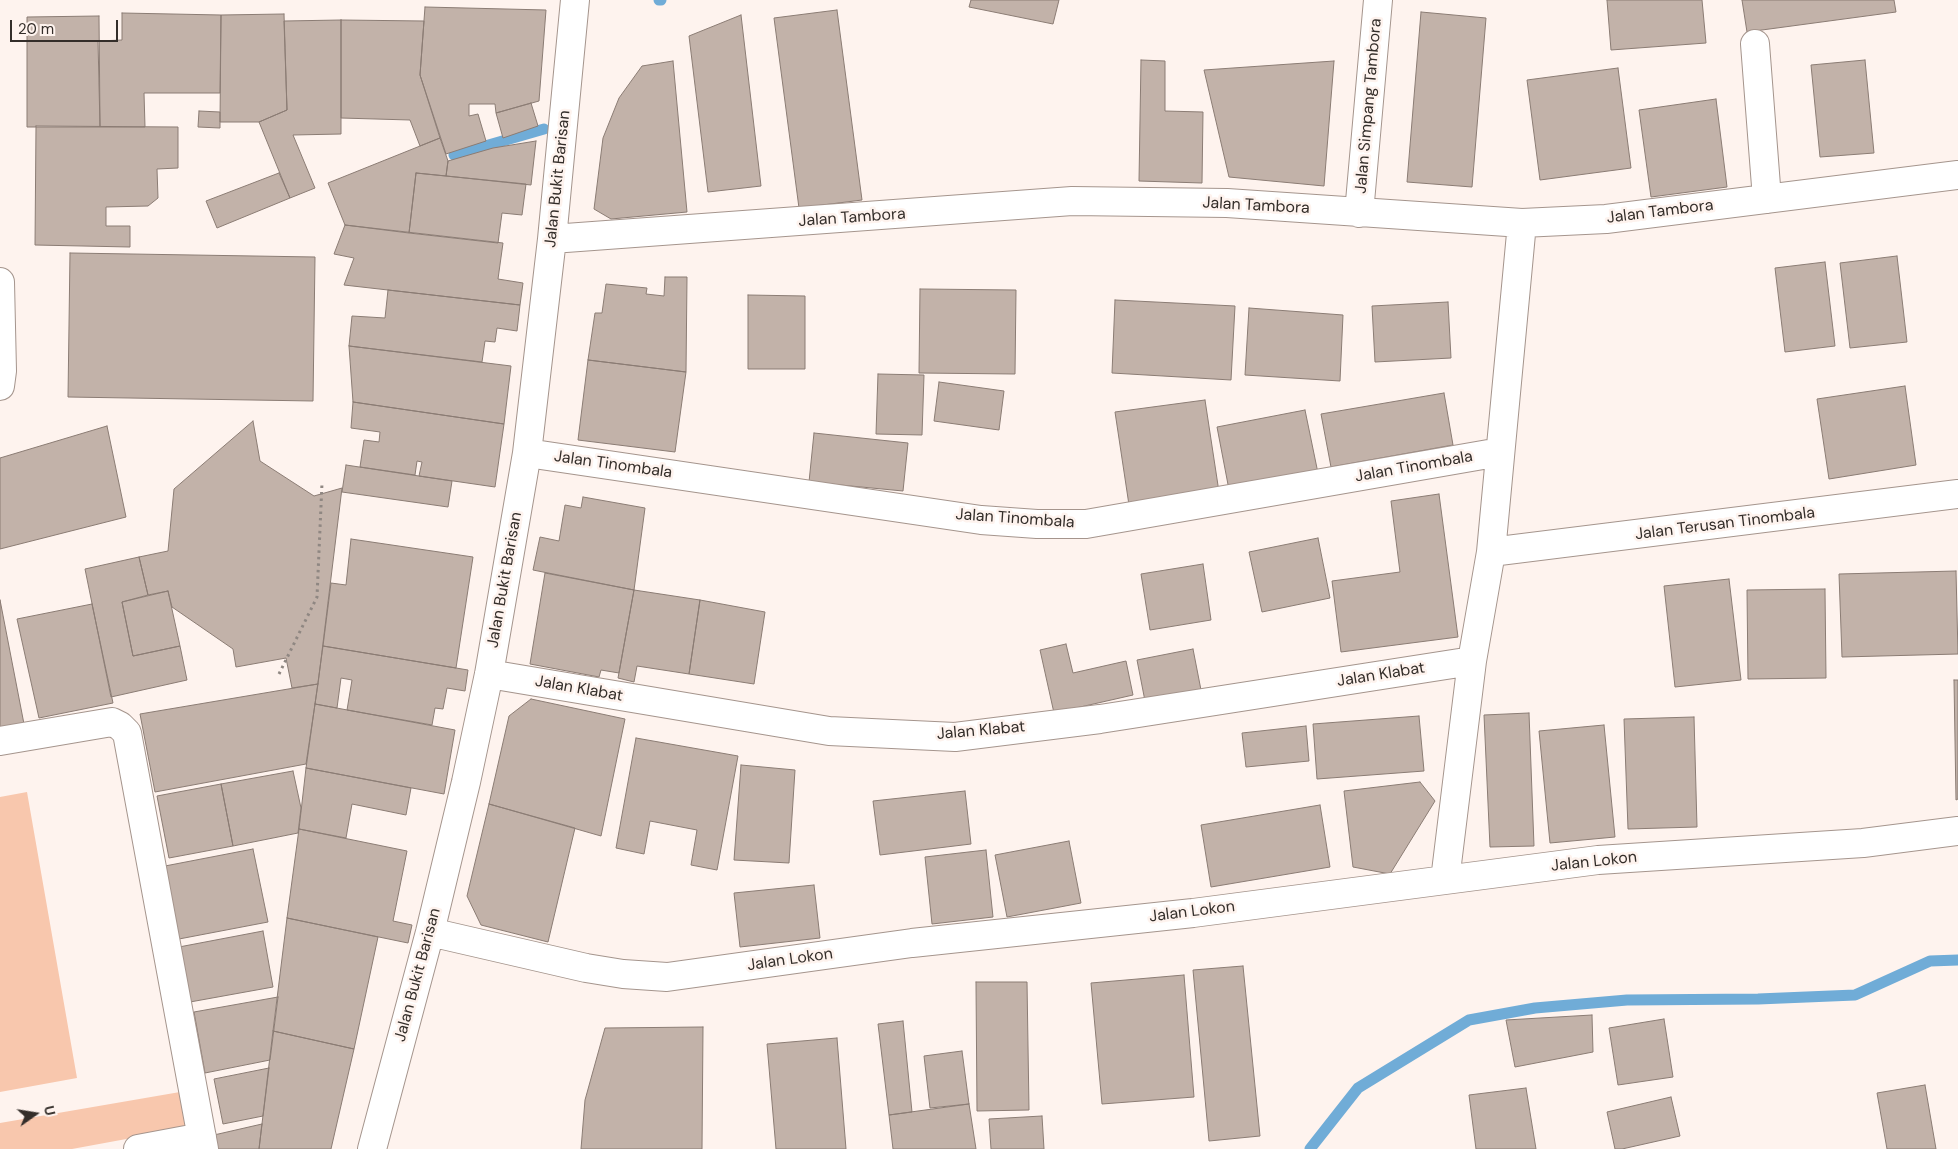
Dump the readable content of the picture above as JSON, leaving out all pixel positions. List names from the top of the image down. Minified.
{"streets":{"street":["Jalan Simpang Tambora","Jalan Bukit Barisan","Jalan Tambora","Jalan Tinombala","Jalan Terusan Tinombala","Jalan Klabat","Jalan Lokon"]},"crossings":[["Jalan Simpang Tambora","Jalan Tambora"],["Jalan Bukit Barisan","Jalan Tambora"],["Jalan Bukit Barisan","Jalan Tinombala"],["Jalan Bukit Barisan","Jalan Klabat"],["Jalan Bukit Barisan","Jalan Lokon"]],"scale_bar":"20 m","north":"right"}
